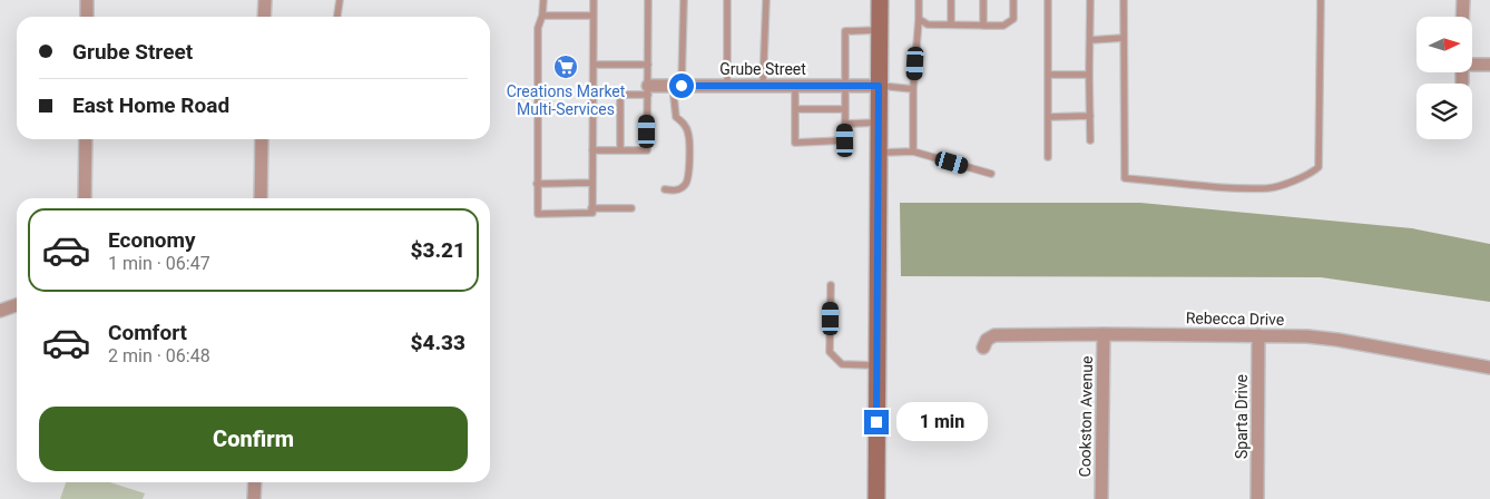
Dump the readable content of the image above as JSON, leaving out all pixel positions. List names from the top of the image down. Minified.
{"streets":{"street":["Grube Street","Rebecca Drive","Cookston Avenue","Sparta Drive"]},"crossings":[["Rebecca Drive","Cookston Avenue"],["Rebecca Drive","Sparta Drive"]],"places":{"supermarket":["Creations Market Multi-Services"]},"north":"right","page":{"banner":["Grube Street","East Home Road"],"list":[{"name":"Economy","note":"1 min · 06:47","value":"$3.21"},{"name":"Comfort","note":"2 min · 06:48","value":"$4.33"}],"buttons":"Confirm","bubble":"1 min"}}
